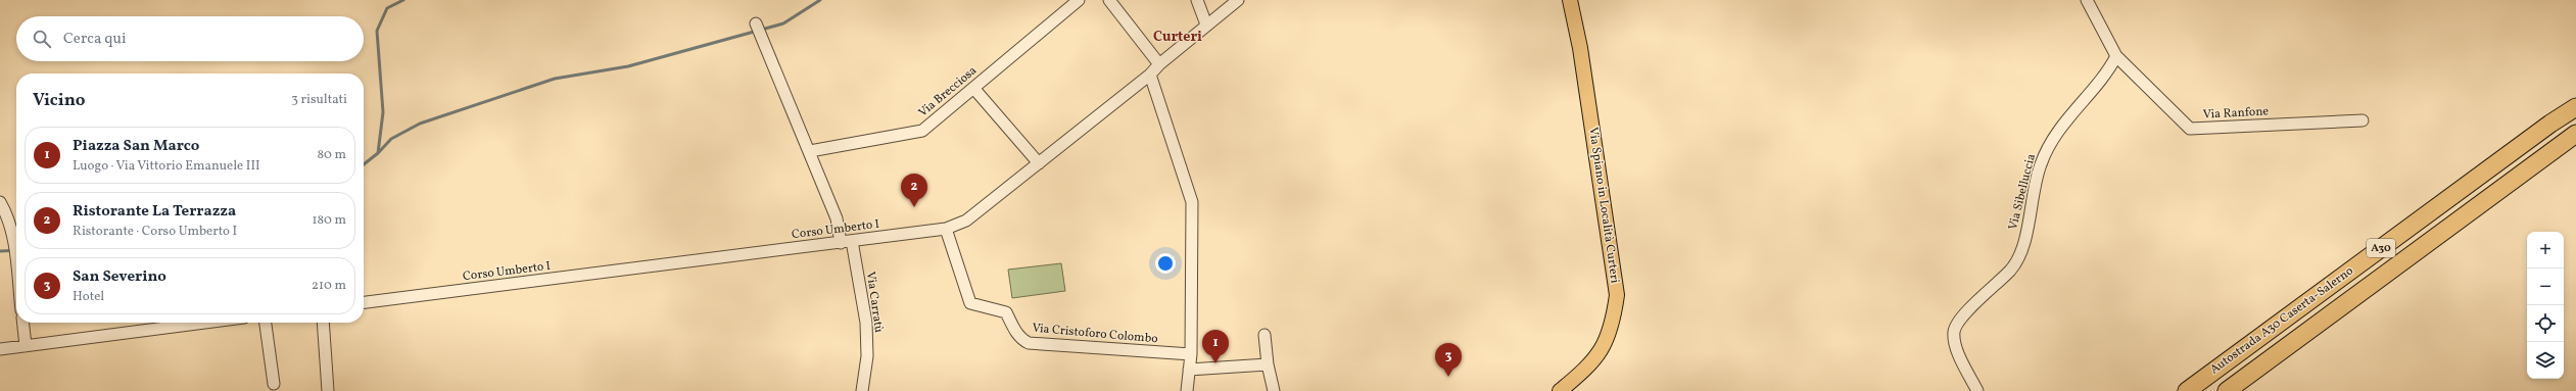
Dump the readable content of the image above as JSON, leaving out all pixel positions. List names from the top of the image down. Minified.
{"streets":{"highway":["A30","Autostrada A30 Caserta-Salerno"],"main road":["Via Spiano in Località Curteri"],"street":["Via Brecciosa","Via Ranfone","Via Sibelluccia","Corso Umberto I","Via Carratù","Via Cristoforo Colombo"]},"crossings":[["Via Brecciosa","Via Carratù"],["Via Ranfone","Via Sibelluccia"],["Corso Umberto I","Via Carratù"],["Corso Umberto I","Via Cristoforo Colombo"]],"districts":["Curteri"],"page":{"search":"Cerca qui","heading":["Vicino","3 risultati"],"list":[{"mark":"1","name":"Piazza San Marco","note":"Luogo · Via Vittorio Emanuele III","value":"80 m"},{"mark":"2","name":"Ristorante La Terrazza","note":"Ristorante · Corso Umberto I","value":"180 m"},{"mark":"3","name":"San Severino","note":"Hotel","value":"210 m"}],"pins":["2","1","3"],"map_buttons":["+","−"]}}
